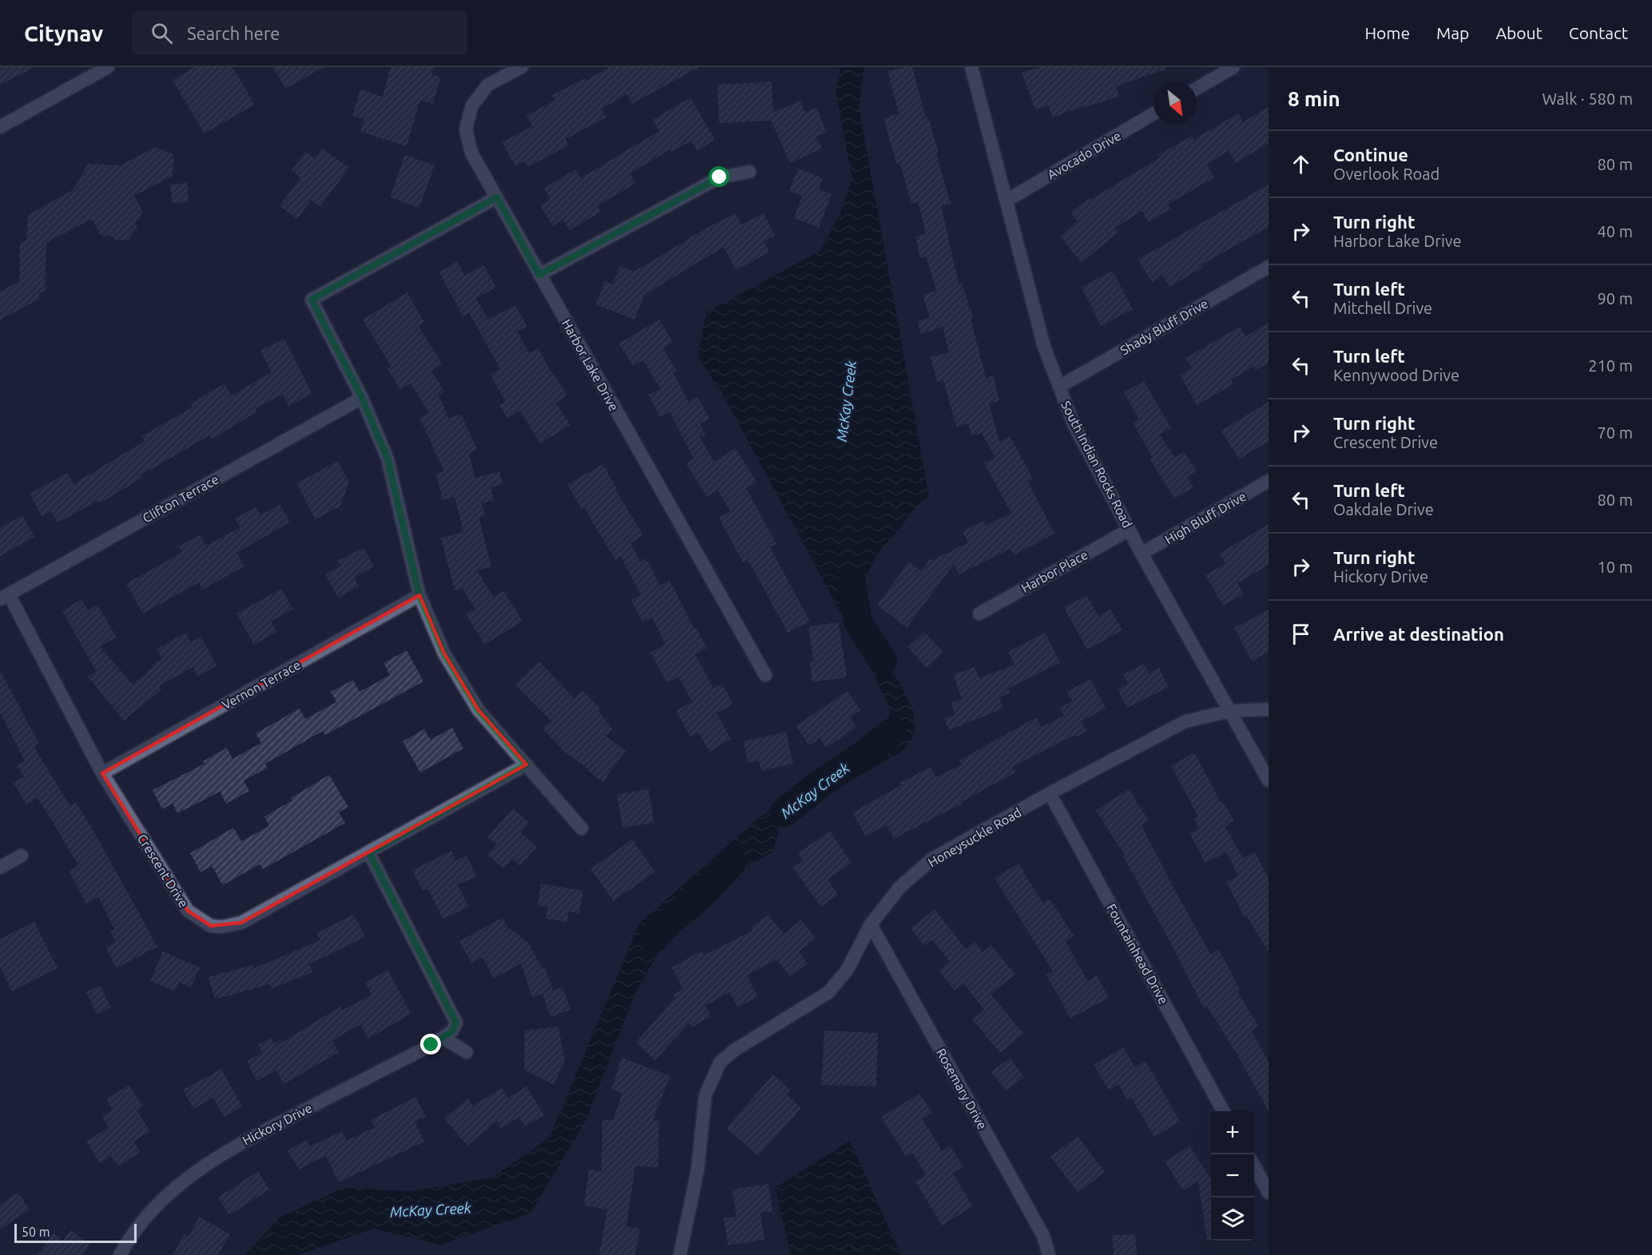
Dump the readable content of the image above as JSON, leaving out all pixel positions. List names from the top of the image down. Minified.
{"streets":{"street":["Avocado Drive","Shady Bluff Drive","Harbor Lake Drive","South Indian Rocks Road","Clifton Terrace","High Bluff Drive","Harbor Place","Vernon Terrace","Honeysuckle Road","Crescent Drive","Fountainhead Drive","Rosemary Drive","Hickory Drive"]},"crossings":[["Avocado Drive","South Indian Rocks Road"],["Shady Bluff Drive","South Indian Rocks Road"],["South Indian Rocks Road","High Bluff Drive"],["South Indian Rocks Road","Harbor Place"],["South Indian Rocks Road","Honeysuckle Road"],["Clifton Terrace","Crescent Drive"],["Vernon Terrace","Crescent Drive"],["Honeysuckle Road","Fountainhead Drive"],["Honeysuckle Road","Rosemary Drive"],["Crescent Drive","Hickory Drive"]],"water":["McKay Creek"],"scale_bar":"50 m","north":"bottom right","page":{"header":"Citynav","search":"Search here","nav":["Home","Map","About","Contact"],"heading":["8 min","Walk · 580 m"],"list":[["Continue","Overlook Road","80 m"],["Turn right","Harbor Lake Drive","40 m"],["Turn left","Mitchell Drive","90 m"],["Turn left","Kennywood Drive","210 m"],["Turn right","Crescent Drive","70 m"],["Turn left","Oakdale Drive","80 m"],["Turn right","Hickory Drive","10 m"],"Arrive at destination"],"map_buttons":["+","−"],"scale":"50 m"}}
